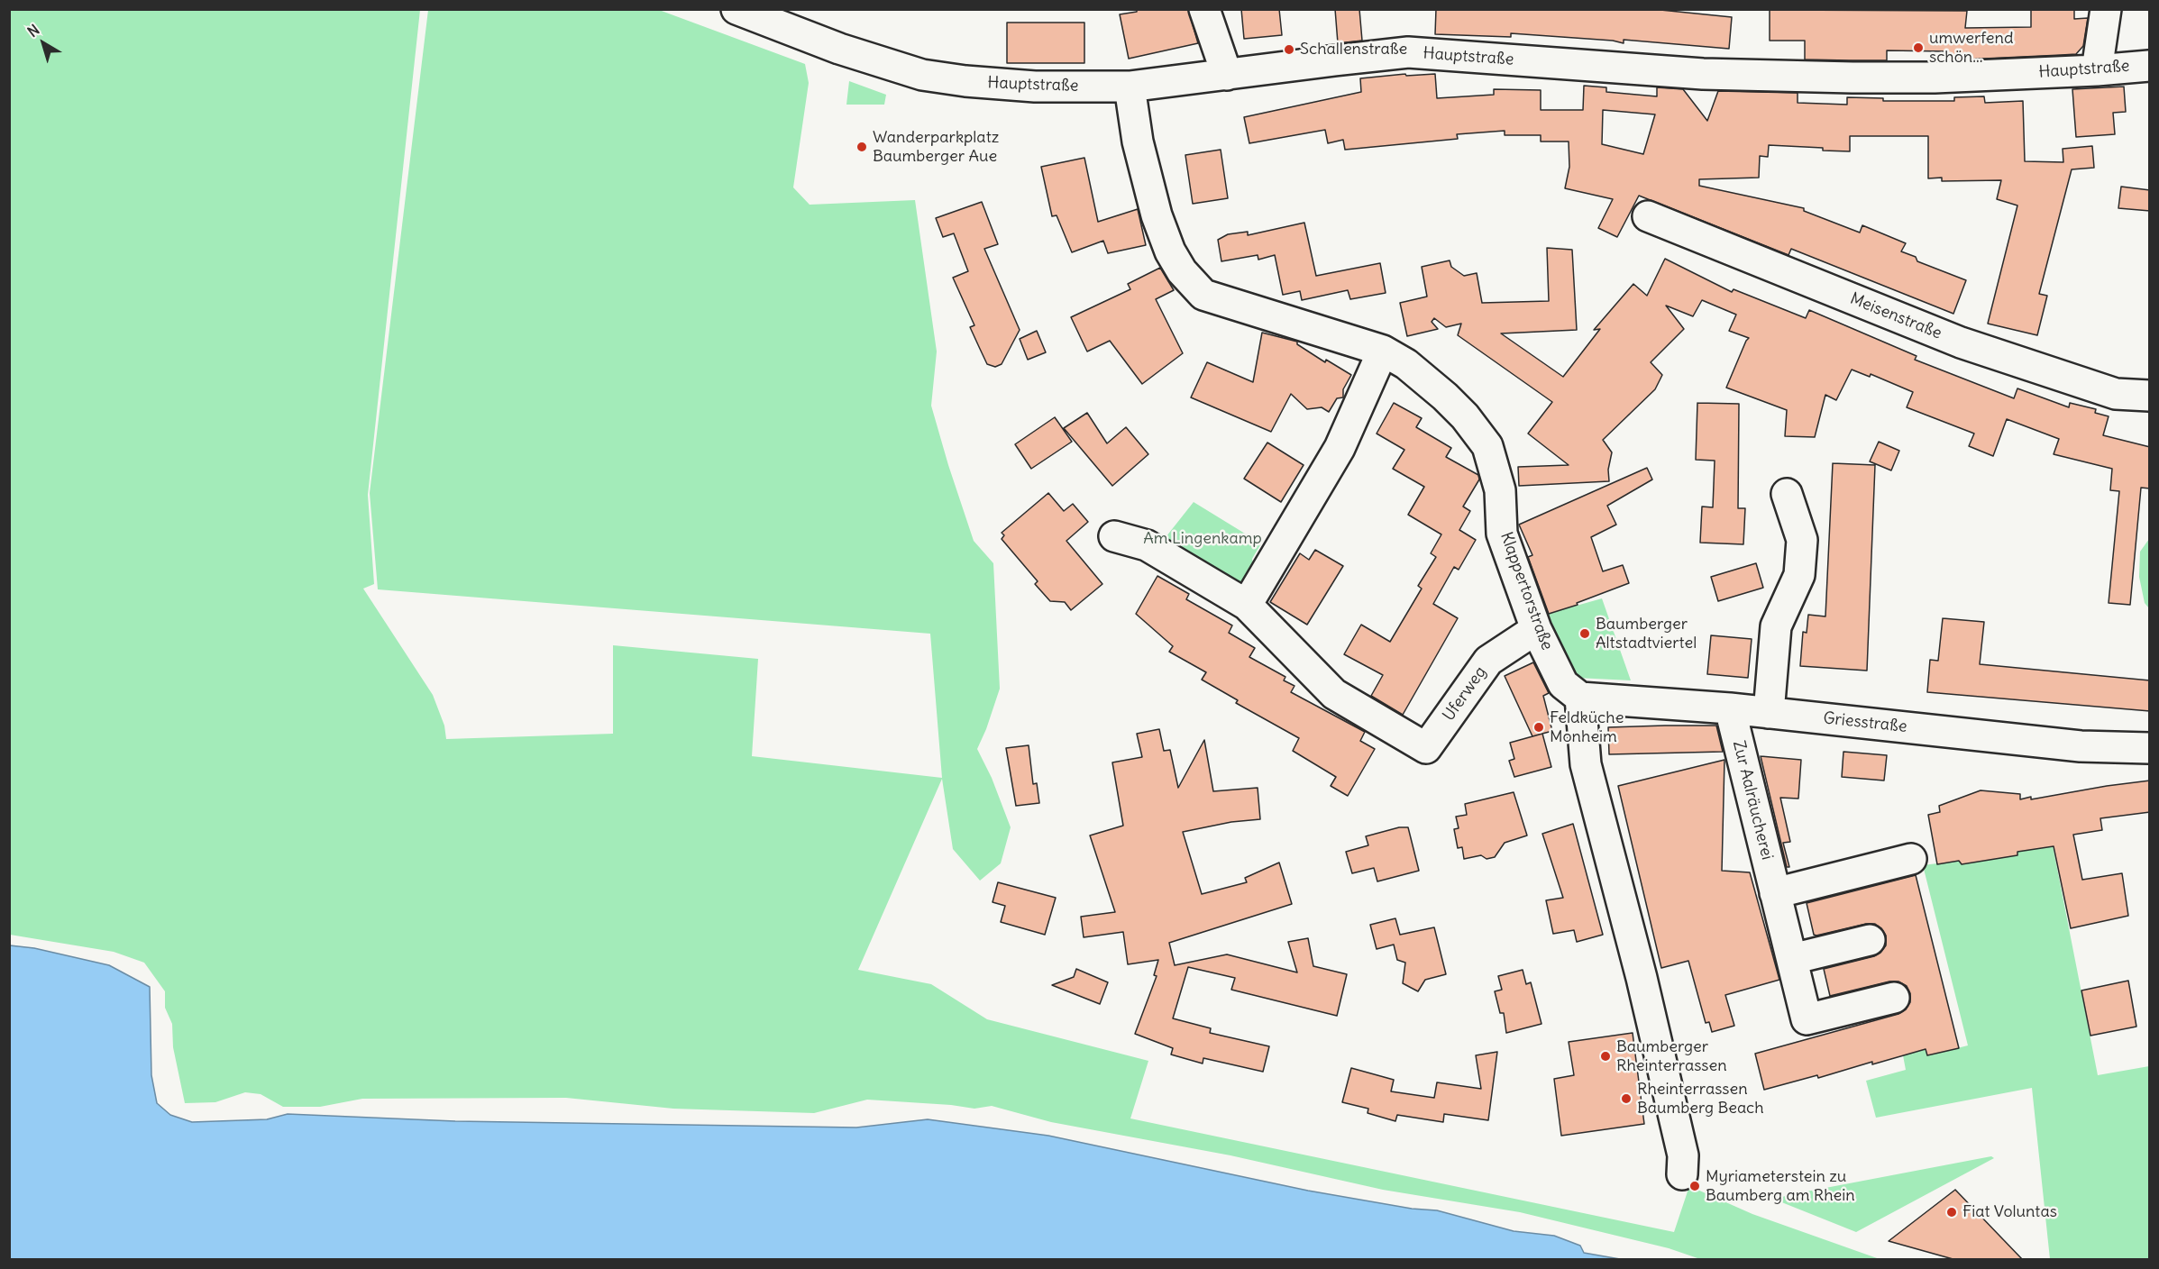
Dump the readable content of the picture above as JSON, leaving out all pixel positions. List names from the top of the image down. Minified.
{"streets":{"street":["Hauptstraße","Meisenstraße","Klappertorstraße","Uferweg","Griesstraße","Zur Aalräucherei"]},"crossings":[["Hauptstraße","Klappertorstraße"],["Klappertorstraße","Uferweg"],["Klappertorstraße","Griesstraße"],["Griesstraße","Zur Aalräucherei"]],"parks":["Am Lingenkamp"],"places":["umwerfend schön...","Schallenstraße","Wanderparkplatz Baumberger Aue","Baumberger Altstadtviertel","Feldküche Monheim","Baumberger Rheinterrassen","Rheinterrassen Baumberg Beach","Myriameterstein zu Baumberg am Rhein","Fiat Voluntas"],"north":"top left"}
